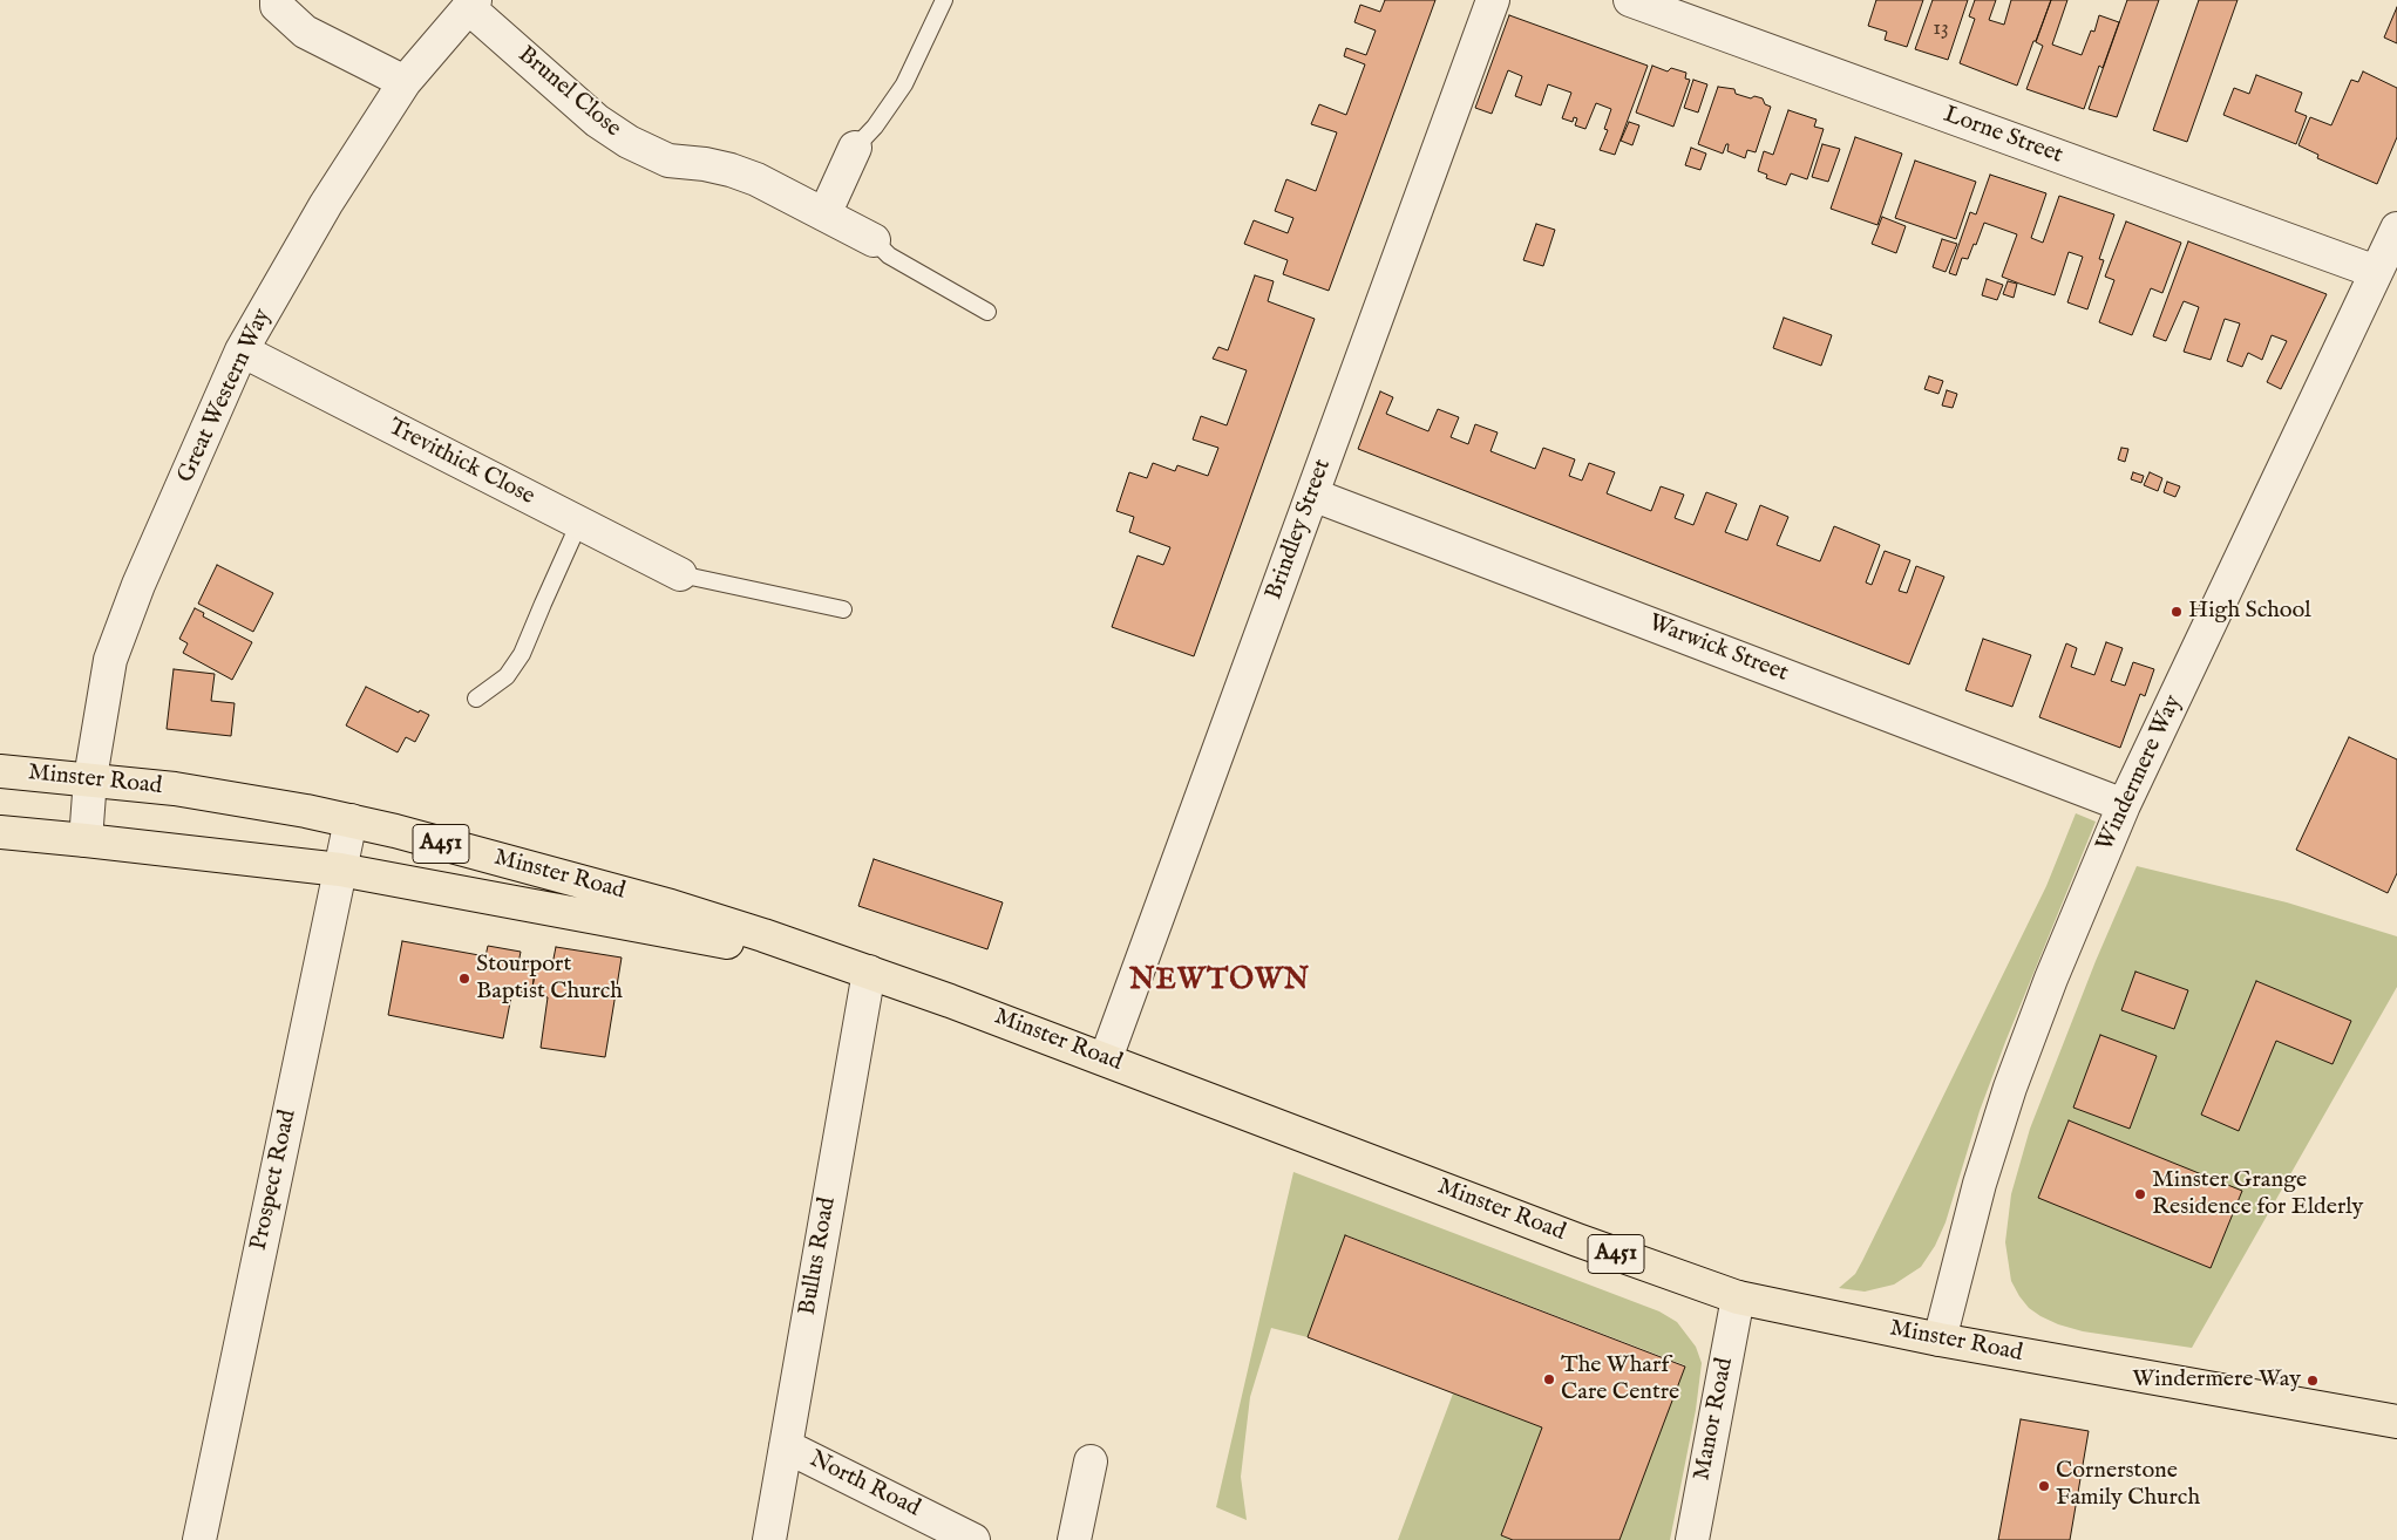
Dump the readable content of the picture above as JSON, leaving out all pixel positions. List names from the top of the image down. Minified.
{"streets":{"main road":["Minster Road","A451"],"street":["Brunel Close","Lorne Street","Great Western Way","Trevithick Close","Brindley Street","Warwick Street","Windermere Way","Prospect Road","Bullus Road","Manor Road","North Road"]},"crossings":[["Brunel Close","Great Western Way"],["Lorne Street","Windermere Way"],["Great Western Way","Trevithick Close"],["Great Western Way","Minster Road"],["Brindley Street","Warwick Street"],["Brindley Street","Minster Road"],["Warwick Street","Windermere Way"],["Windermere Way","Minster Road"],["Minster Road","Prospect Road"],["Minster Road","Bullus Road"],["Minster Road","Manor Road"],["Bullus Road","North Road"]],"districts":["NEWTOWN"],"places":["High School","Stourport Baptist Church","Minster Grange Residence for Elderly","The Wharf Care Centre","Windermere Way","Cornerstone Family Church"],"house_numbers":["13"]}
